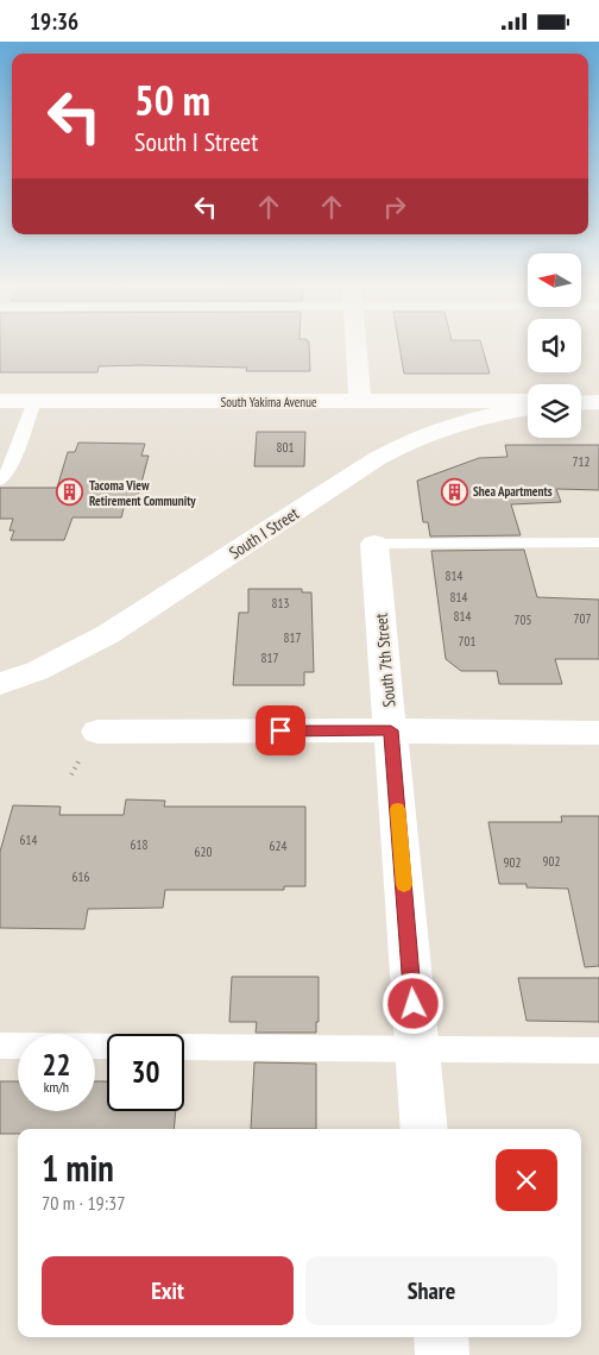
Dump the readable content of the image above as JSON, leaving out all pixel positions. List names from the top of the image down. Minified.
{"streets":{"street":["South Yakima Avenue","South I Street","South 7th Street"]},"places":{"building":["Shea Apartments","Tacoma View Retirement Community"]},"house_numbers":["801","712","814","814","813","814","707","705","817","701","817","614","618","624","620","902","902","616"],"north":"left","page":{"status":"19:36","turn":["50 m","South I Street"],"speed":"22 km/h","limit":"30","heading":["1 min","70 m · 19:37"],"buttons":["Exit","Share"]}}
